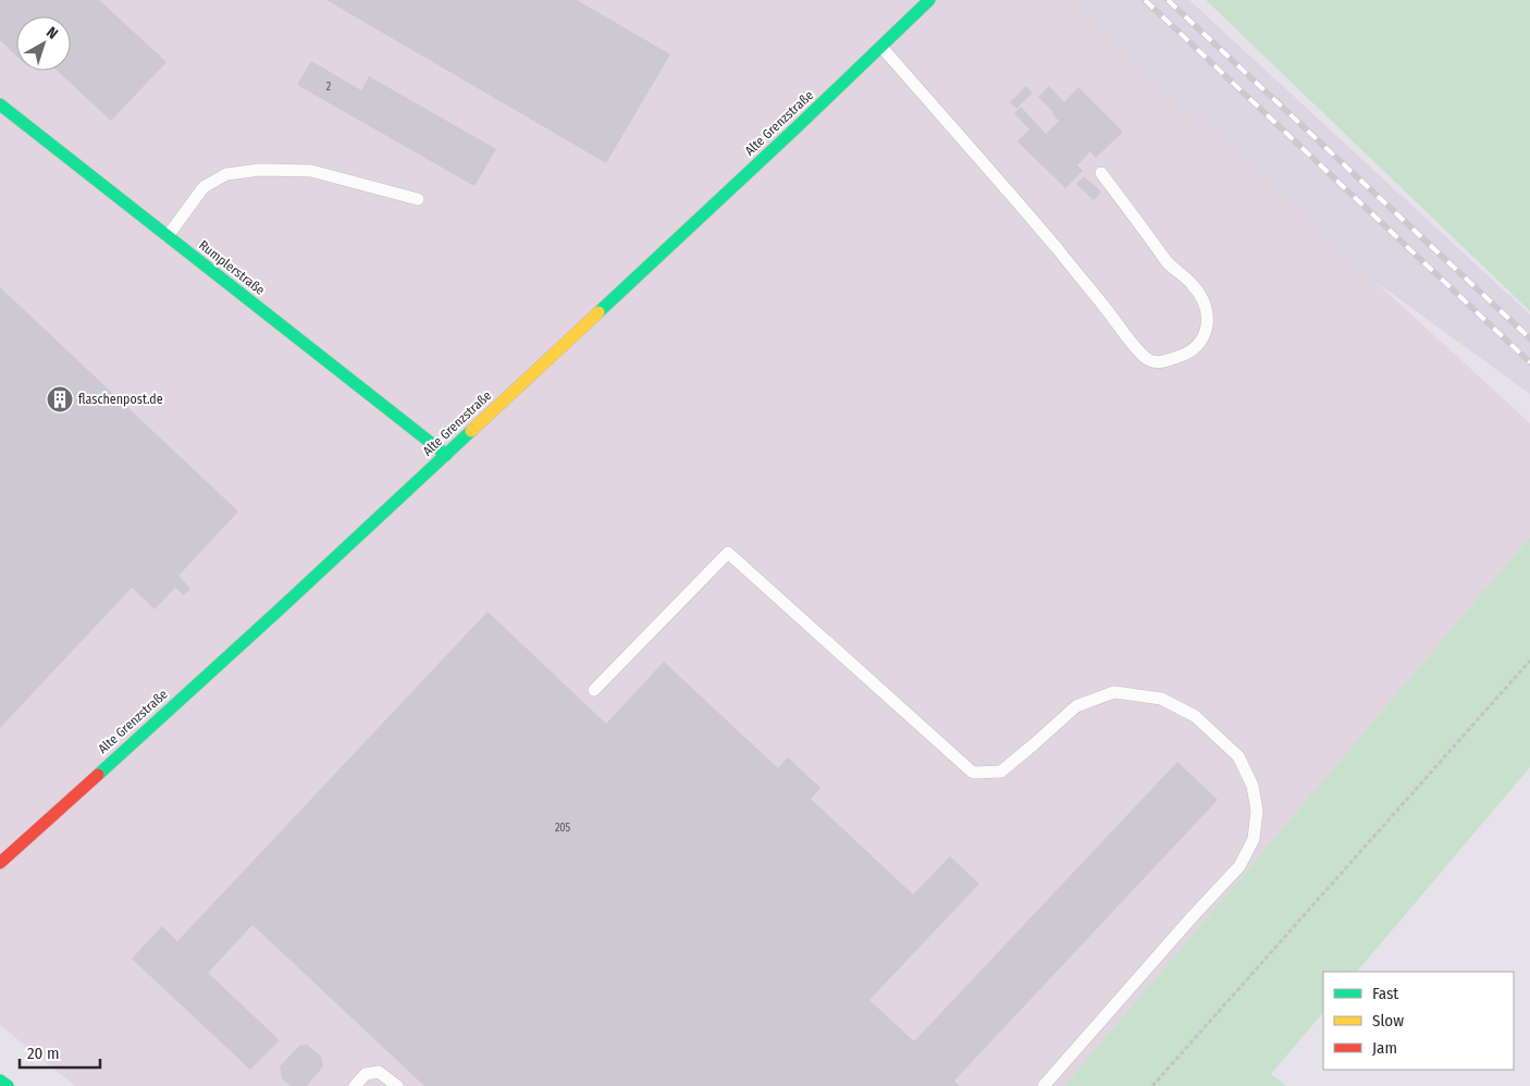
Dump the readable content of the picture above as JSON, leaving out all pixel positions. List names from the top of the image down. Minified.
{"streets":{"street":["Alte Grenzstraße","Rumplerstraße"]},"crossings":[["Alte Grenzstraße","Rumplerstraße"]],"places":{"building":["flaschenpost.de"]},"house_numbers":["2","205"],"legend":["Fast","Slow","Jam"],"scale_bar":"20 m","north":"top right"}
